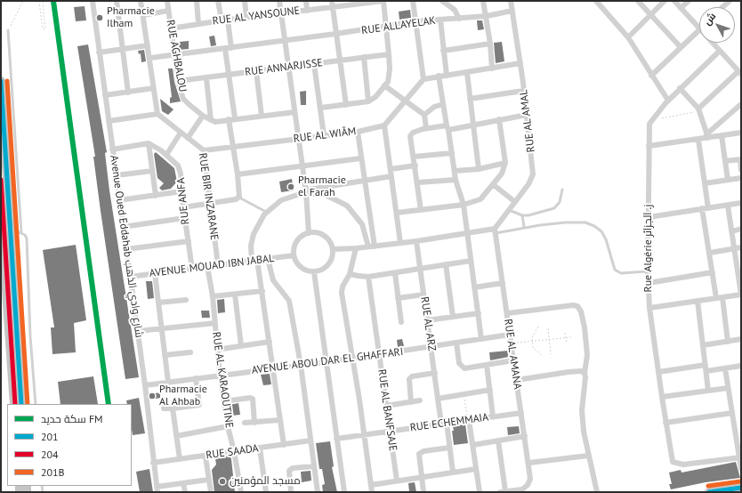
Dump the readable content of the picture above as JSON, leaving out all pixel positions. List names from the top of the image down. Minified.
{"streets":{"street":["RUE AL YANSOUNE","RUE ALLAYELAK","RUE AGHBALOU","RUE ANNARJISSE","RUE AL AMAL","RUE AL WIÂM","RUE BIR INZARANE","RUE ANFA","Avenue Oued Eddahab شارع وادي الذهب","Rue Algérie ز. الجزائر","AVENUE MOUAD IBN JABAL","RUE AL ARZ","RUE AL AMANA","AVENUE ABOU DAR EL GHAFFARI","RUE AL KARAOUTINE","RUE AL BANFSAJE","RUE ECHEMMAIA","RUE SAADA"]},"crossings":[["RUE AL YANSOUNE","RUE AGHBALOU"],["RUE ALLAYELAK","RUE AGHBALOU"],["RUE ALLAYELAK","RUE AL AMAL"],["RUE AGHBALOU","RUE ANNARJISSE"],["RUE AL AMAL","RUE AL AMANA"],["RUE AL WIÂM","RUE BIR INZARANE"],["RUE BIR INZARANE","AVENUE MOUAD IBN JABAL"],["RUE ANFA","AVENUE MOUAD IBN JABAL"],["Avenue Oued Eddahab شارع وادي الذهب","AVENUE MOUAD IBN JABAL"],["Avenue Oued Eddahab شارع وادي الذهب","AVENUE ABOU DAR EL GHAFFARI"],["Avenue Oued Eddahab شارع وادي الذهب","RUE SAADA"],["AVENUE MOUAD IBN JABAL","RUE AL KARAOUTINE"],["RUE AL ARZ","AVENUE ABOU DAR EL GHAFFARI"],["RUE AL ARZ","RUE ECHEMMAIA"],["RUE AL AMANA","AVENUE ABOU DAR EL GHAFFARI"],["RUE AL AMANA","RUE ECHEMMAIA"],["AVENUE ABOU DAR EL GHAFFARI","RUE AL KARAOUTINE"],["AVENUE ABOU DAR EL GHAFFARI","RUE AL BANFSAJE"],["RUE AL KARAOUTINE","RUE SAADA"],["RUE AL BANFSAJE","RUE ECHEMMAIA"]],"places":["Pharmacie Ilham","Pharmacie el Farah","Pharmacie Al Ahbab","مسجد المؤمنين"],"lines":["rail line FM","transit line 201","transit line 201B","transit line 204"],"legend":["سكة حديد FM","201","204","201B"],"north":"top left"}
